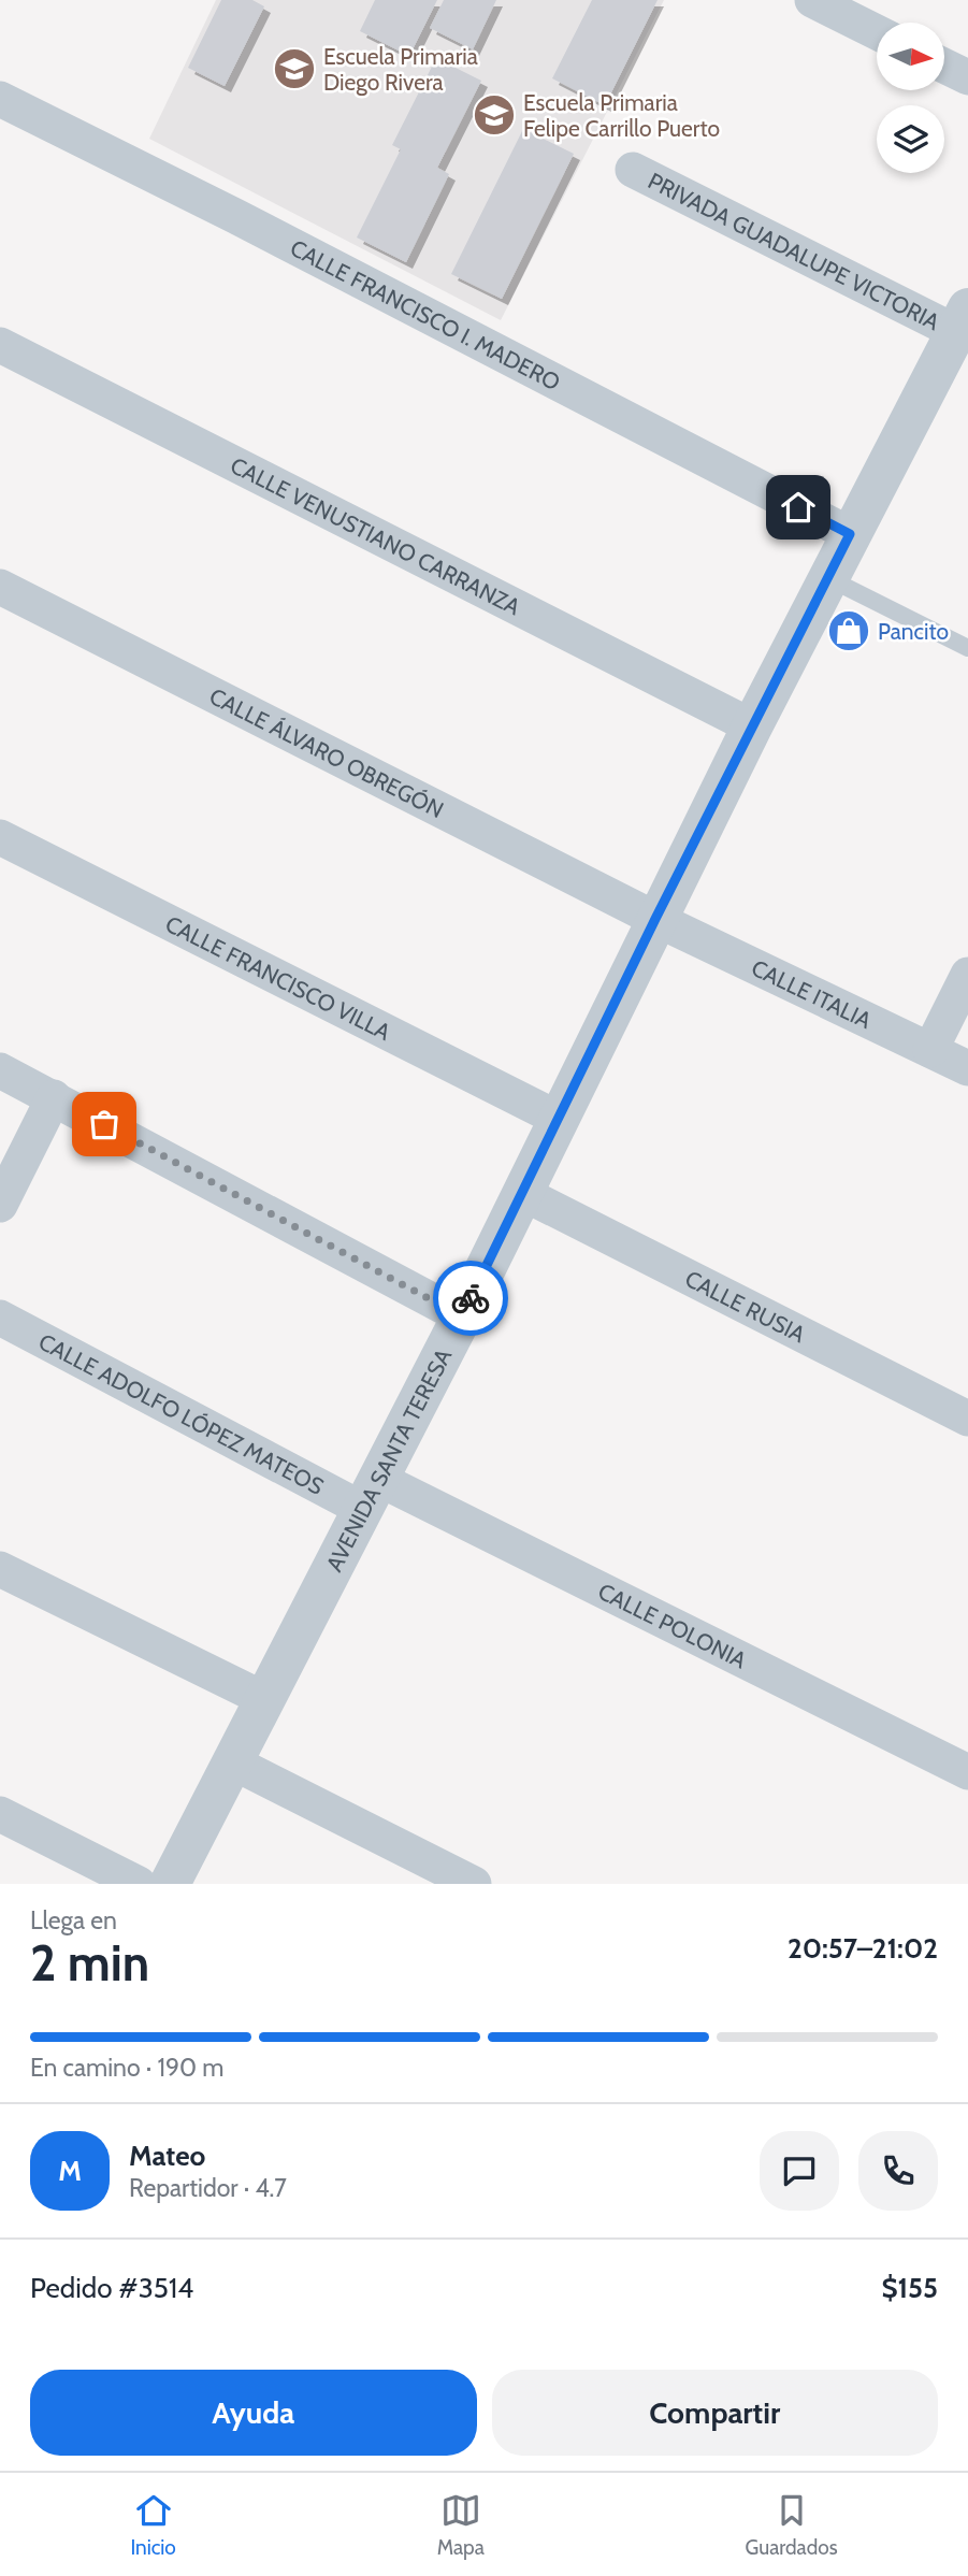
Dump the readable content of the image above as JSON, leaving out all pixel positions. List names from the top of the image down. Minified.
{"streets":{"street":["PRIVADA GUADALUPE VICTORIA","CALLE FRANCISCO I. MADERO","CALLE VENUSTIANO CARRANZA","CALLE ÁLVARO OBREGÓN","CALLE FRANCISCO VILLA","CALLE ITALIA","CALLE RUSIA","CALLE ADOLFO LÓPEZ MATEOS","AVENIDA SANTA TERESA","CALLE POLONIA"]},"crossings":[["PRIVADA GUADALUPE VICTORIA","AVENIDA SANTA TERESA"],["CALLE FRANCISCO I. MADERO","AVENIDA SANTA TERESA"],["CALLE VENUSTIANO CARRANZA","AVENIDA SANTA TERESA"],["CALLE ÁLVARO OBREGÓN","CALLE ITALIA"],["CALLE ÁLVARO OBREGÓN","AVENIDA SANTA TERESA"],["CALLE FRANCISCO VILLA","AVENIDA SANTA TERESA"],["CALLE ITALIA","AVENIDA SANTA TERESA"],["CALLE RUSIA","AVENIDA SANTA TERESA"],["CALLE ADOLFO LÓPEZ MATEOS","AVENIDA SANTA TERESA"],["CALLE ADOLFO LÓPEZ MATEOS","CALLE POLONIA"],["AVENIDA SANTA TERESA","CALLE POLONIA"]],"places":{"school or university":["Escuela Primaria Diego Rivera","Escuela Primaria Felipe Carrillo Puerto"],"shop":["Pancito"]},"north":"right","page":{"heading":["2 min","Llega en","20:57–21:02"],"panel":["Mateo","Repartidor · 4.7","Pedido #3514","$155"],"bar":"En camino · 190 m","round":"M","buttons":["Ayuda","Compartir"],"tabs":["Inicio","Mapa","Guardados"]}}
